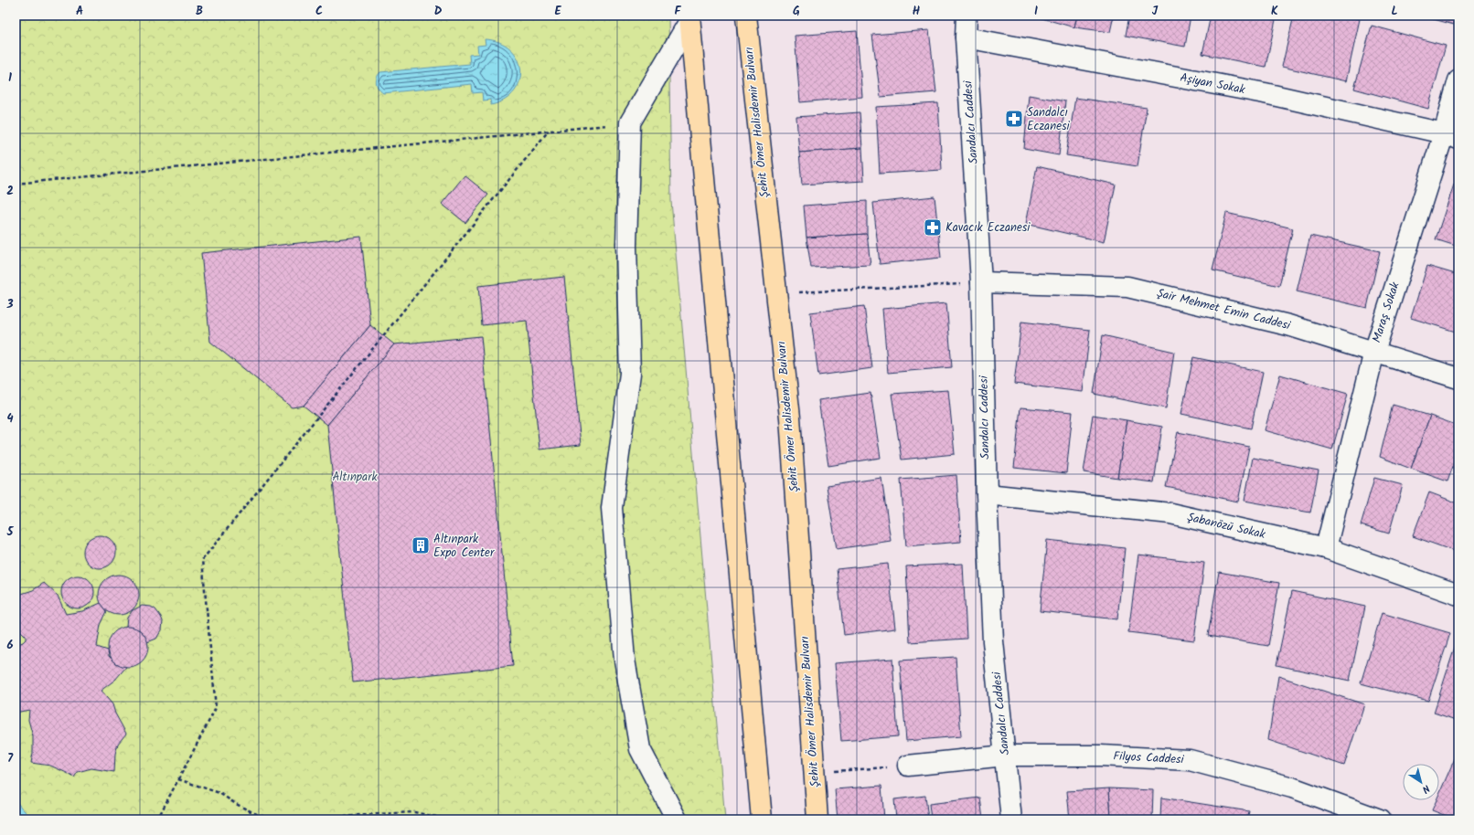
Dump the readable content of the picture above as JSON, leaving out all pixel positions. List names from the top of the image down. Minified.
{"streets":{"highway":["Şehit Ömer Halisdemir Bulvarı"],"street":["Aşiyan Sokak","Sandalcı Caddesi","Şair Mehmet Emin Caddesi","Maraş Sokak","Şabanözü Sokak","Filyos Caddesi"]},"crossings":[["Aşiyan Sokak","Sandalcı Caddesi"],["Aşiyan Sokak","Maraş Sokak"],["Sandalcı Caddesi","Şair Mehmet Emin Caddesi"],["Sandalcı Caddesi","Şabanözü Sokak"],["Sandalcı Caddesi","Filyos Caddesi"],["Şair Mehmet Emin Caddesi","Maraş Sokak"],["Maraş Sokak","Şabanözü Sokak"]],"parks":["Altınpark"],"places":{"pharmacy":["Sandalcı Eczanesi","Kavacık Eczanesi"],"building":["Altınpark Expo Center"]},"north":"bottom right","grid":{"columns":["A","B","C","D","E","F","G","H","I","J","K","L"],"rows":["1","2","3","4","5","6","7"]}}
